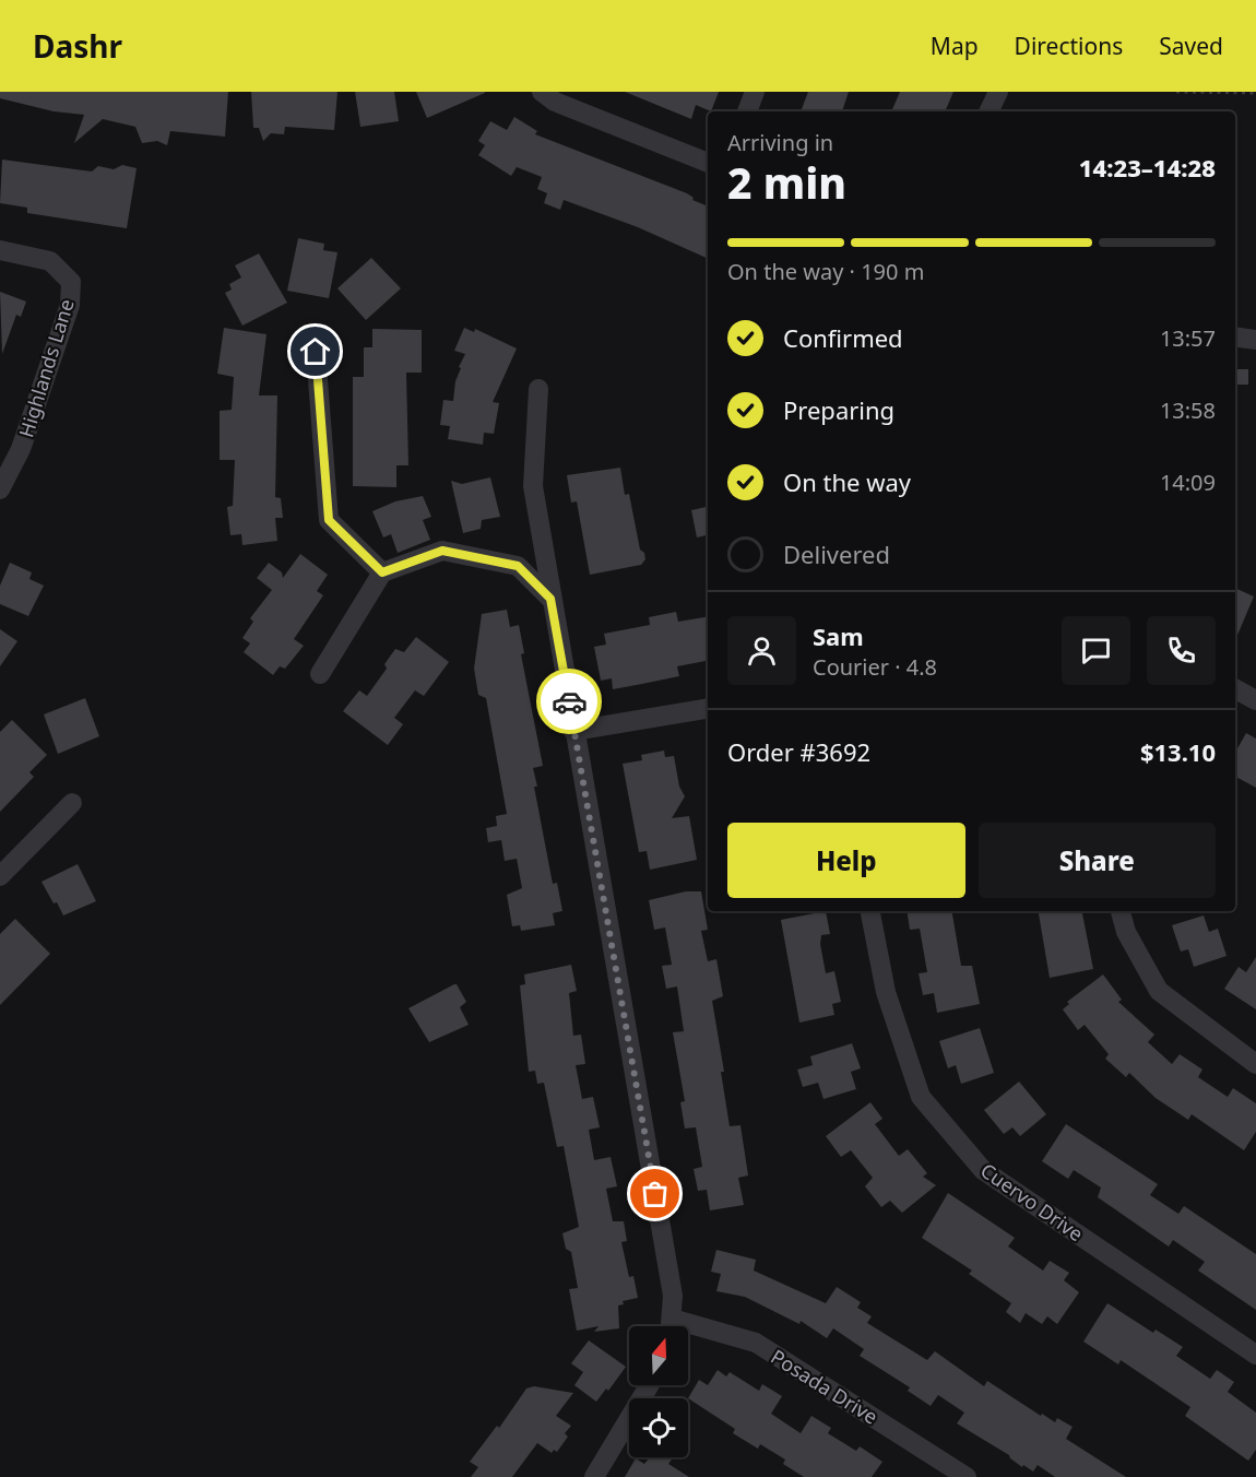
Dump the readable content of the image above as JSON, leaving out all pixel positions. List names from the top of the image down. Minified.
{"streets":{"street":["Highlands Lane","Cuervo Drive","Posada Drive"]},"north":"top","page":{"header":"Dashr","nav":["Map","Directions","Saved"],"heading":["2 min","Arriving in","14:23–14:28"],"panel":["Sam","Courier · 4.8","Order #3692","$13.10"],"bar":"On the way · 190 m","list":[["Confirmed","13:57"],["Preparing","13:58"],["On the way","14:09"],"Delivered"],"buttons":["Help","Share"]}}
